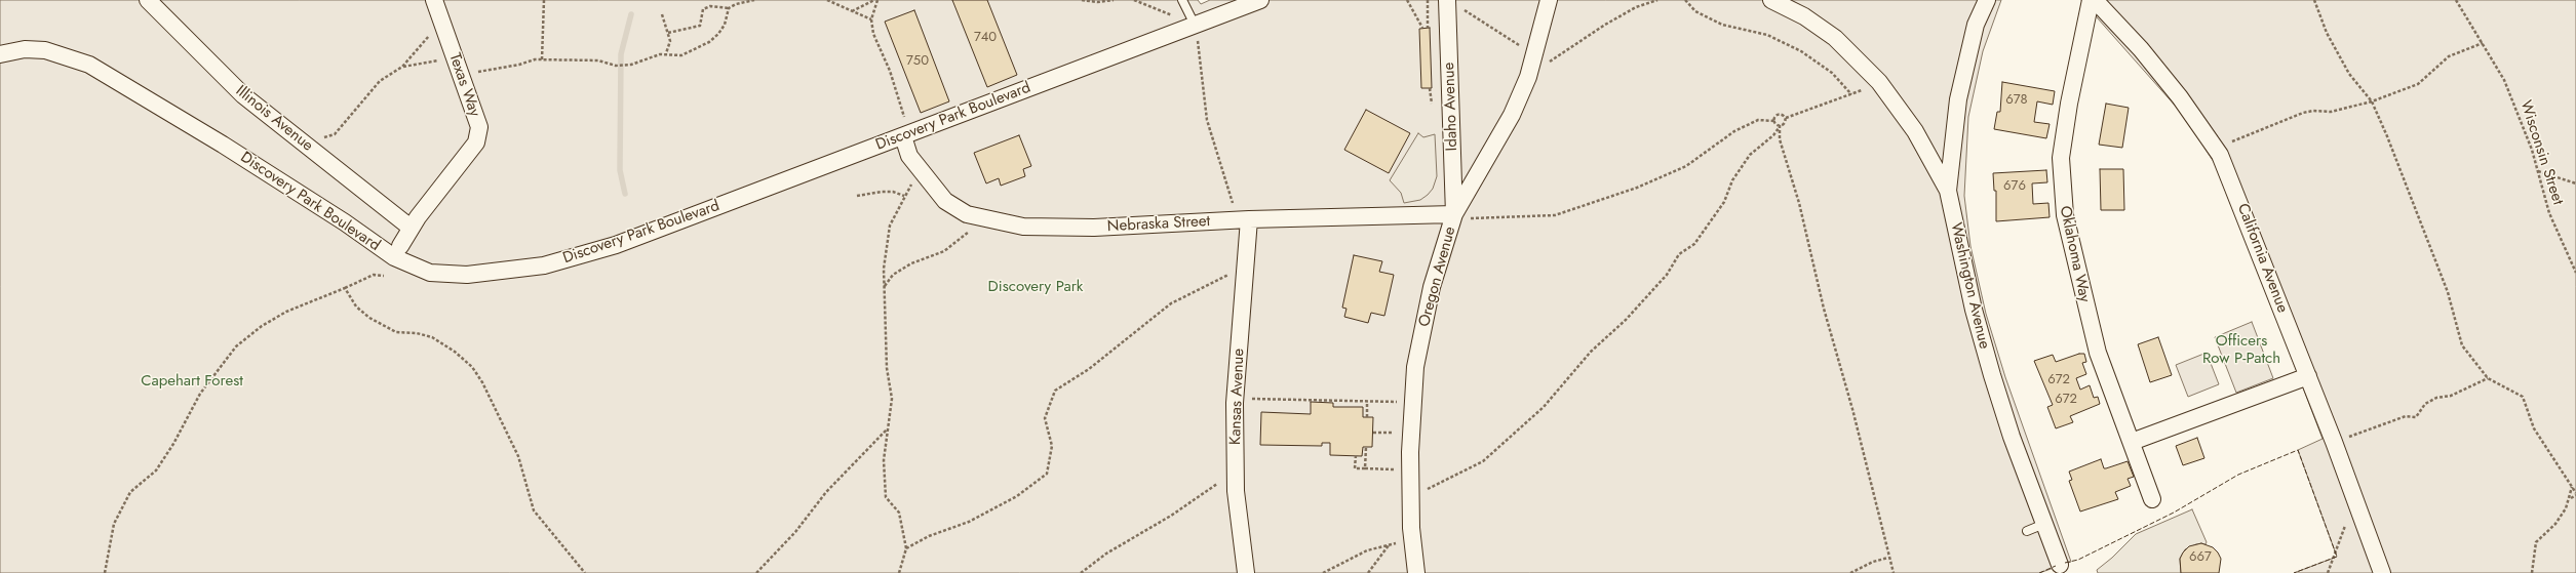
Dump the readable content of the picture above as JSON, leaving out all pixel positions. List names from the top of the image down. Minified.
{"streets":{"street":["Texas Way","Idaho Avenue","Discovery Park Boulevard","Illinois Avenue","Nebraska Street","Oklahoma Way","California Avenue","Oregon Avenue","Washington Avenue","Kansas Avenue"],"path":["Wisconsin Street"]},"crossings":[["Texas Way","Illinois Avenue"],["Idaho Avenue","Nebraska Street"],["Idaho Avenue","Oregon Avenue"],["Discovery Park Boulevard","Nebraska Street"],["Nebraska Street","Oregon Avenue"],["Nebraska Street","Kansas Avenue"]],"parks":["Discovery Park","Officers Row P-Patch","Capehart Forest"],"house_numbers":["740","750","678","676","672","672","667"]}
